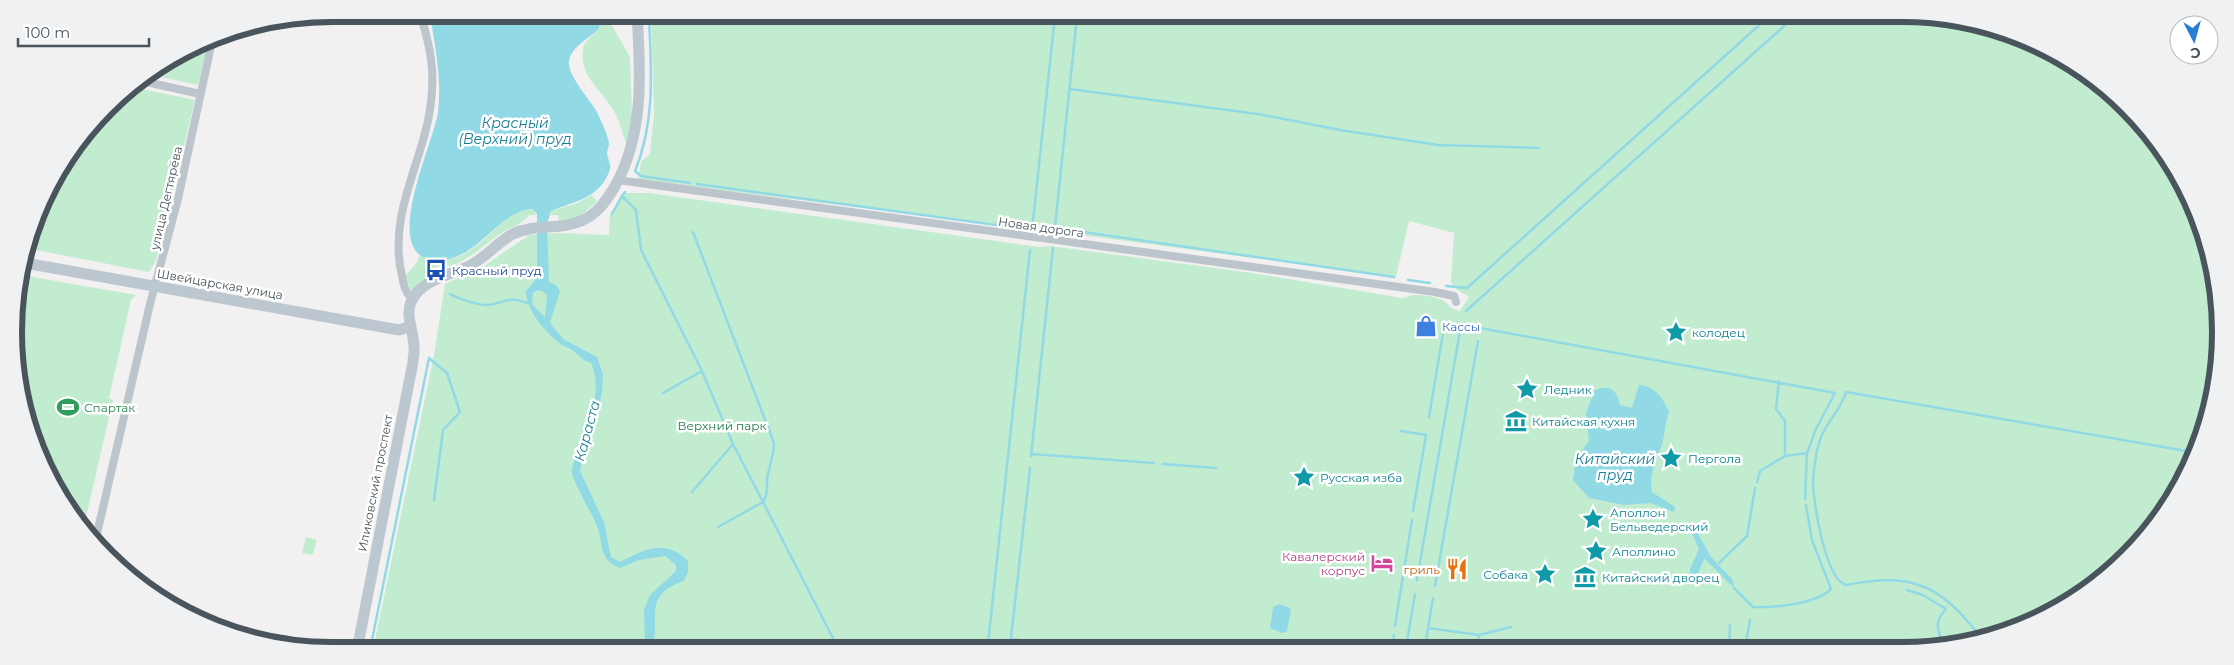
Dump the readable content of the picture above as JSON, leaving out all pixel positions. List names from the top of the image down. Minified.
{"streets":{"main road":["Швейцарская улица","Иликовский проспект"],"street":["улица Дегтярёва","Новая дорога"]},"crossings":[["улица Дегтярёва","Швейцарская улица"],["Швейцарская улица","Иликовский проспект"]],"water":["Красный (Верхний) пруд","Караста","Китайский пруд"],"parks":["Верхний парк"],"places":{"bus stop":["Красный пруд"],"shop":["Кассы"],"place":["колодец","Ледник","Пергола","Русская изба","Аполлон Бельведерский","Аполлино","Собака"],"sports":["Спартак"],"museum":["Китайская кухня","Китайский дворец"],"hotel":["Кавалерский корпус"],"restaurant":["гриль"]},"scale_bar":"100 m","north":"bottom"}
